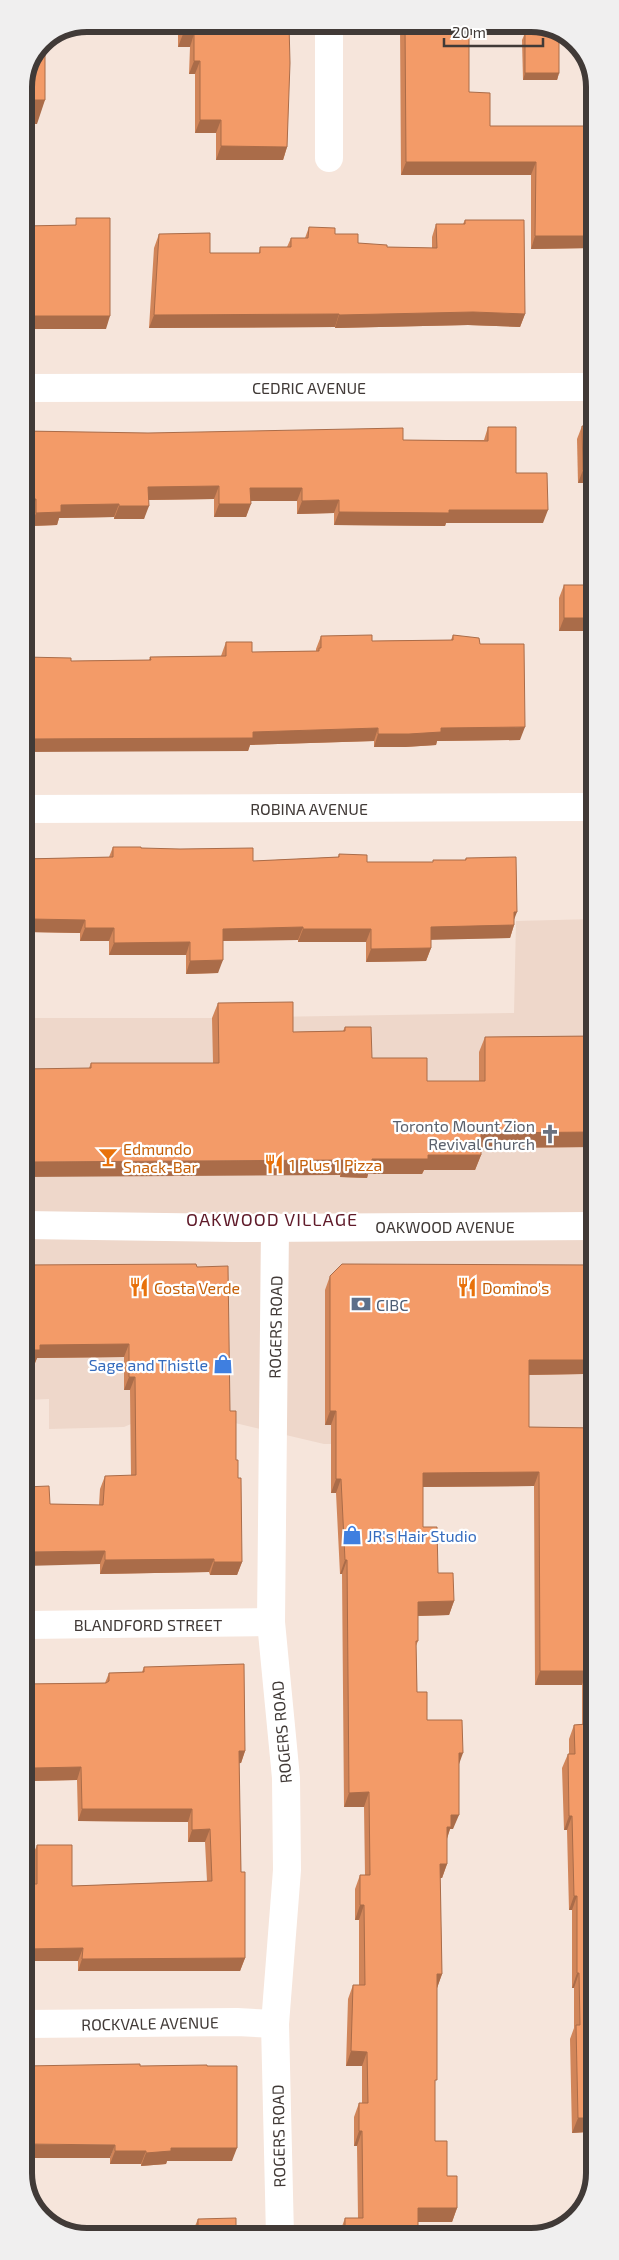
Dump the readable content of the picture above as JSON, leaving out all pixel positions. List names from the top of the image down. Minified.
{"streets":{"street":["CEDRIC AVENUE","ROBINA AVENUE","OAKWOOD AVENUE","ROGERS ROAD","BLANDFORD STREET","ROCKVALE AVENUE"]},"crossings":[["OAKWOOD AVENUE","ROGERS ROAD"],["ROGERS ROAD","BLANDFORD STREET"],["ROGERS ROAD","ROCKVALE AVENUE"]],"districts":["OAKWOOD VILLAGE"],"places":{"church":["Toronto Mount Zion Revival Church"],"bar":["Edmundo Snack-Bar"],"restaurant":["1 Plus 1 Pizza","Costa Verde","Domino's"],"bank":["CIBC"],"shop":["Sage and Thistle","JR's Hair Studio"]},"scale_bar":"20 m"}
